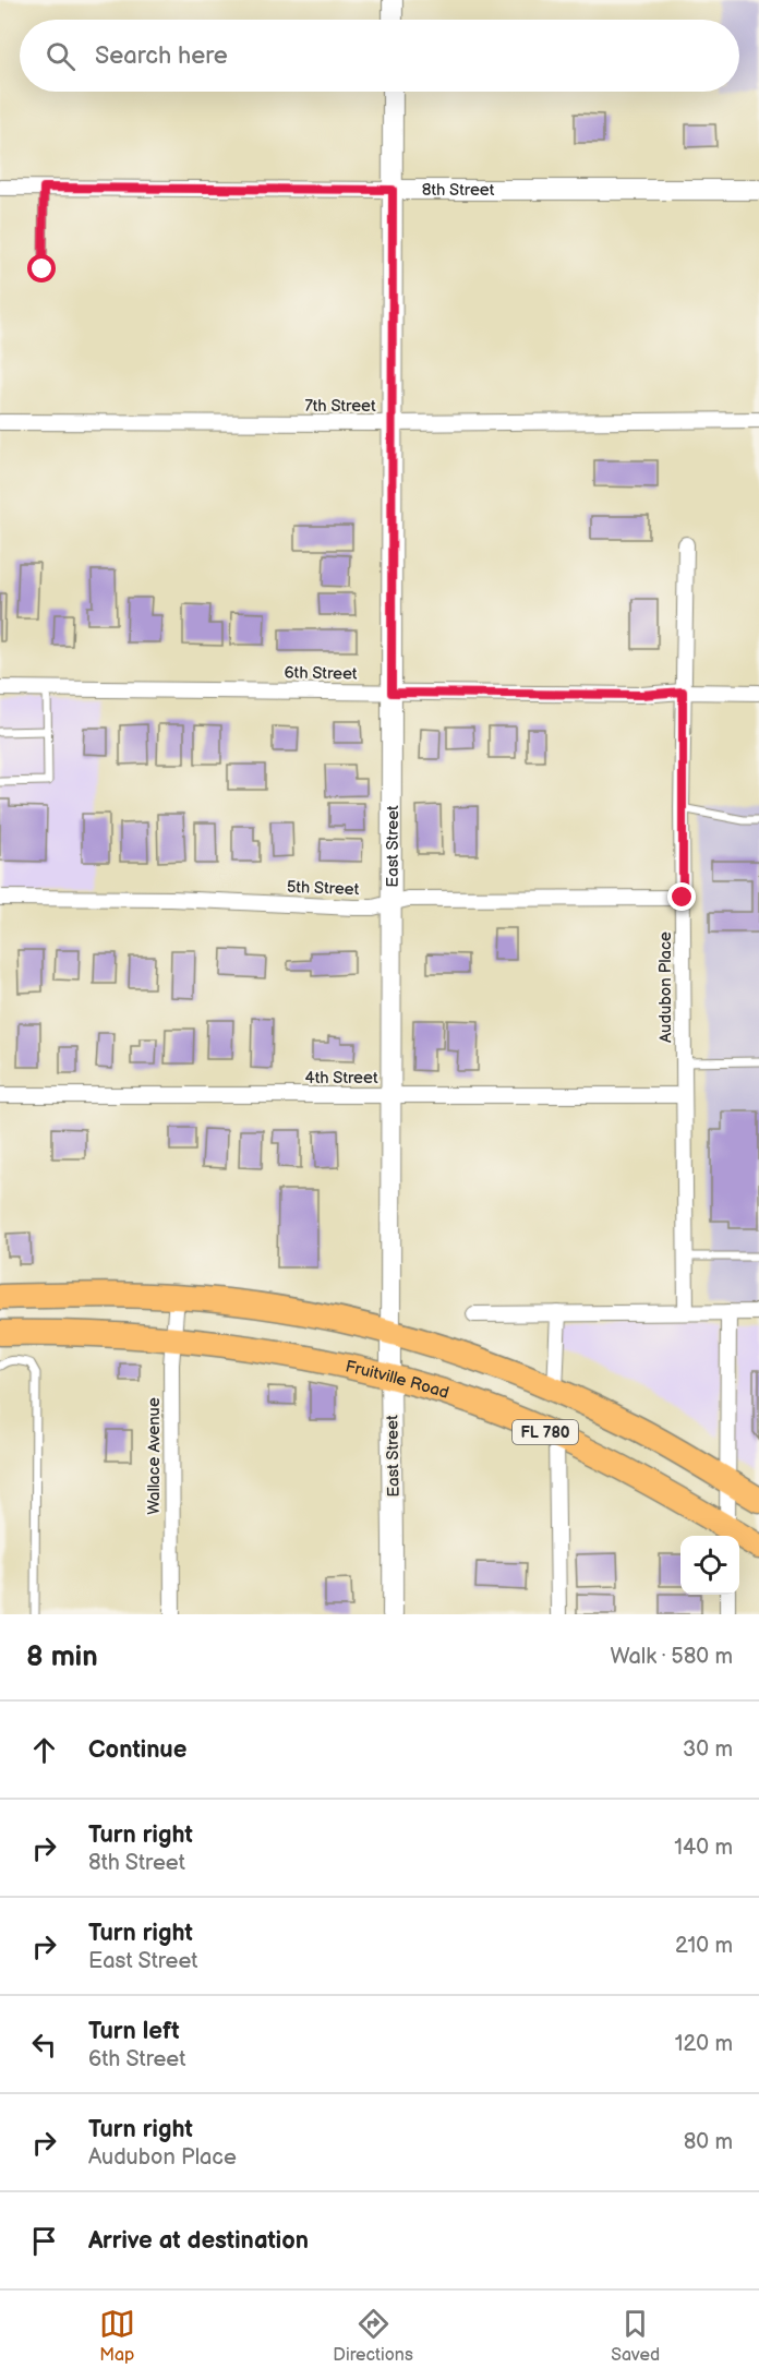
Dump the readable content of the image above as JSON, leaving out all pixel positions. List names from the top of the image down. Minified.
{"streets":{"main road":["Fruitville Road","FL 780"],"street":["8th Street","7th Street","6th Street","East Street","5th Street","Audubon Place","4th Street","Wallace Avenue"]},"crossings":[["8th Street","East Street"],["7th Street","East Street"],["6th Street","East Street"],["6th Street","Audubon Place"],["East Street","5th Street"],["East Street","4th Street"],["East Street","Fruitville Road"],["East Street","FL 780"],["5th Street","Audubon Place"],["Audubon Place","4th Street"],["Fruitville Road","Wallace Avenue"],["FL 780","Wallace Avenue"]],"page":{"search":"Search here","heading":["8 min","Walk · 580 m"],"list":[["Continue","30 m"],["Turn right","8th Street","140 m"],["Turn right","East Street","210 m"],["Turn left","6th Street","120 m"],["Turn right","Audubon Place","80 m"],"Arrive at destination"],"nav":["Map","Directions","Saved"]}}
